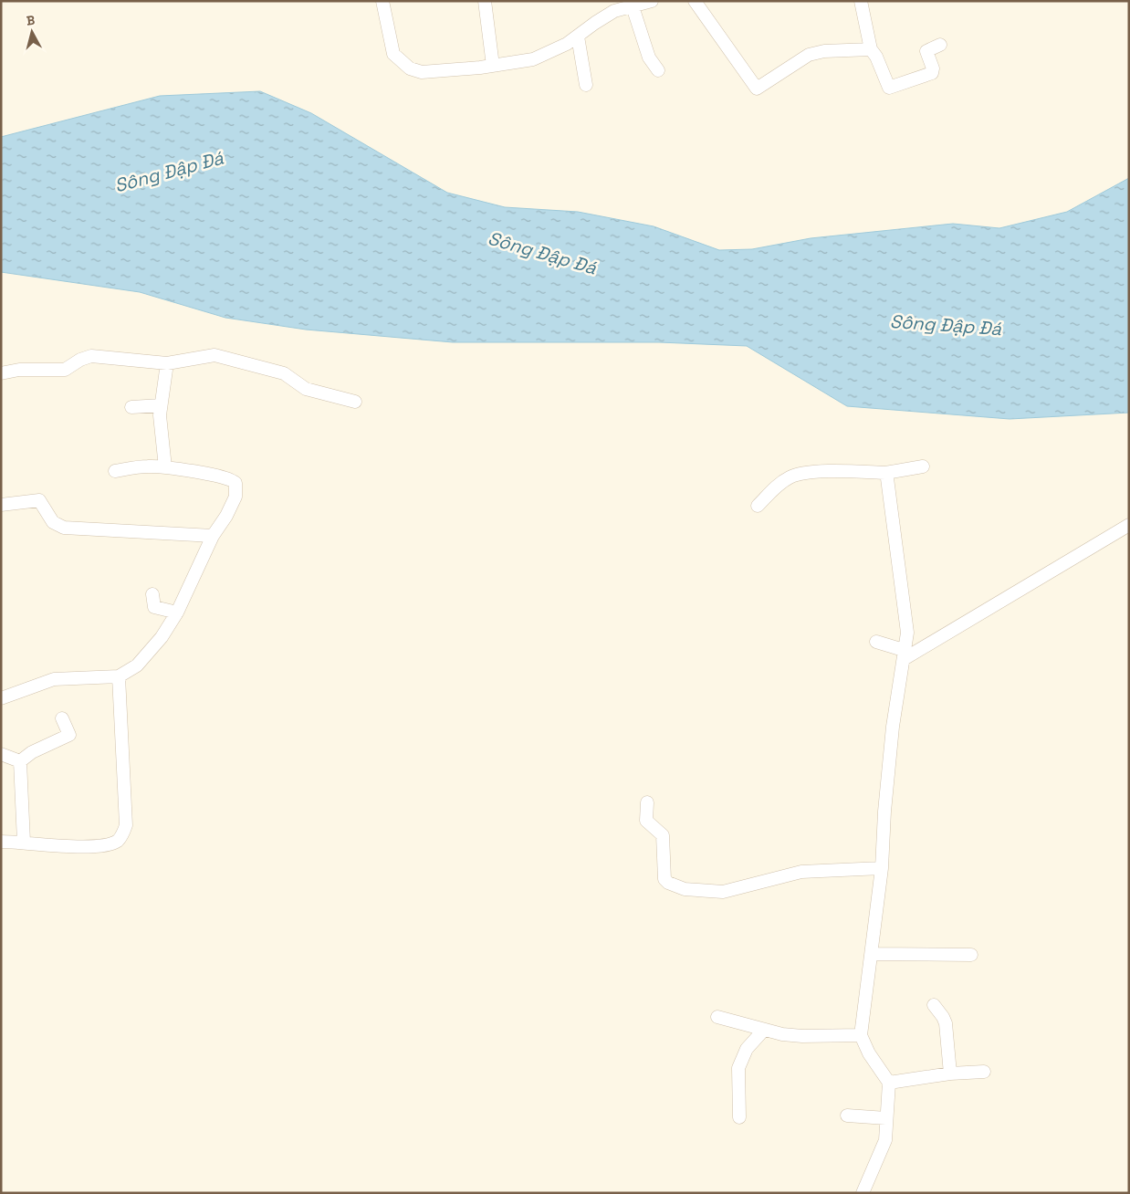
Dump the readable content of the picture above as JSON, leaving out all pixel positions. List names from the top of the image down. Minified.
{"water":["Sông Đập Đá"],"north":"top"}
